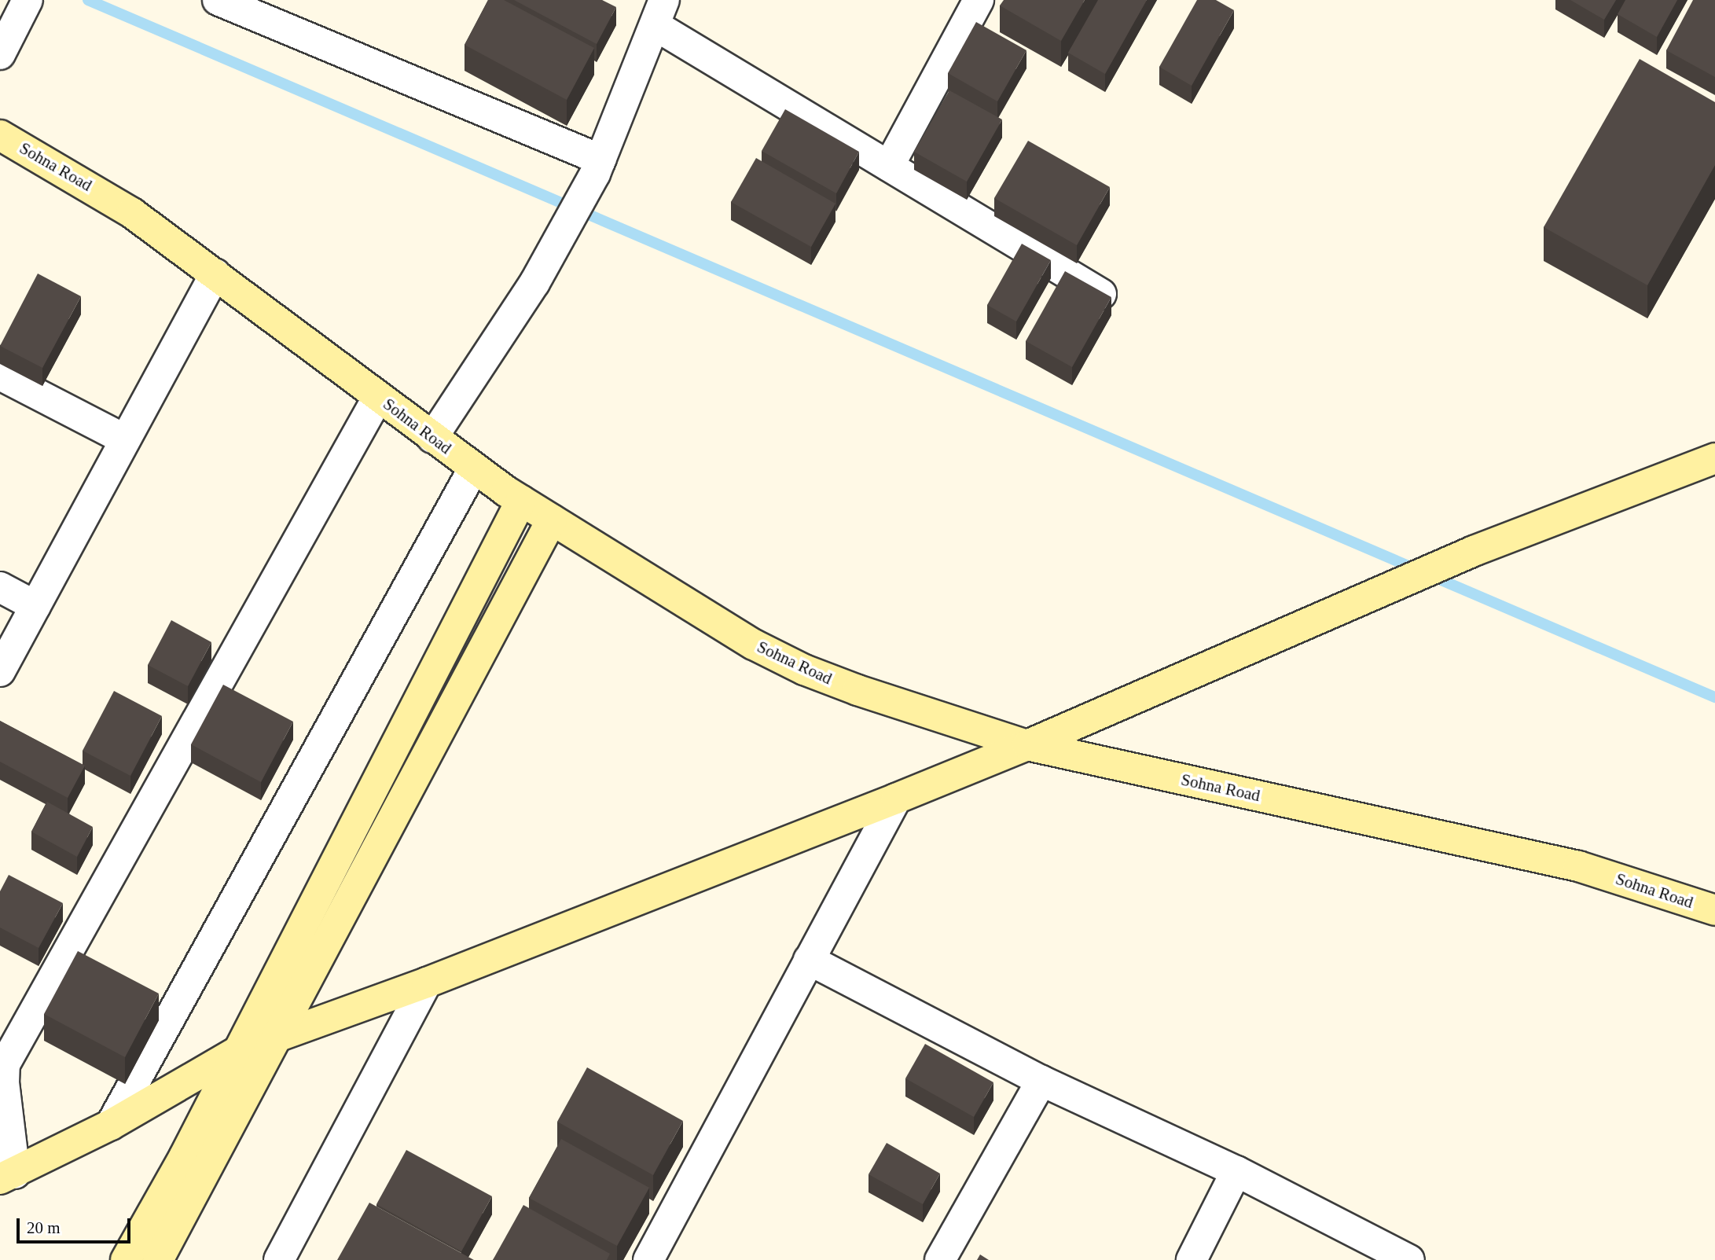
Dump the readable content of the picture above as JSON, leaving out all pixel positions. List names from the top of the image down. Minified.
{"streets":{"street":["Sohna Road"]},"scale_bar":"20 m"}
